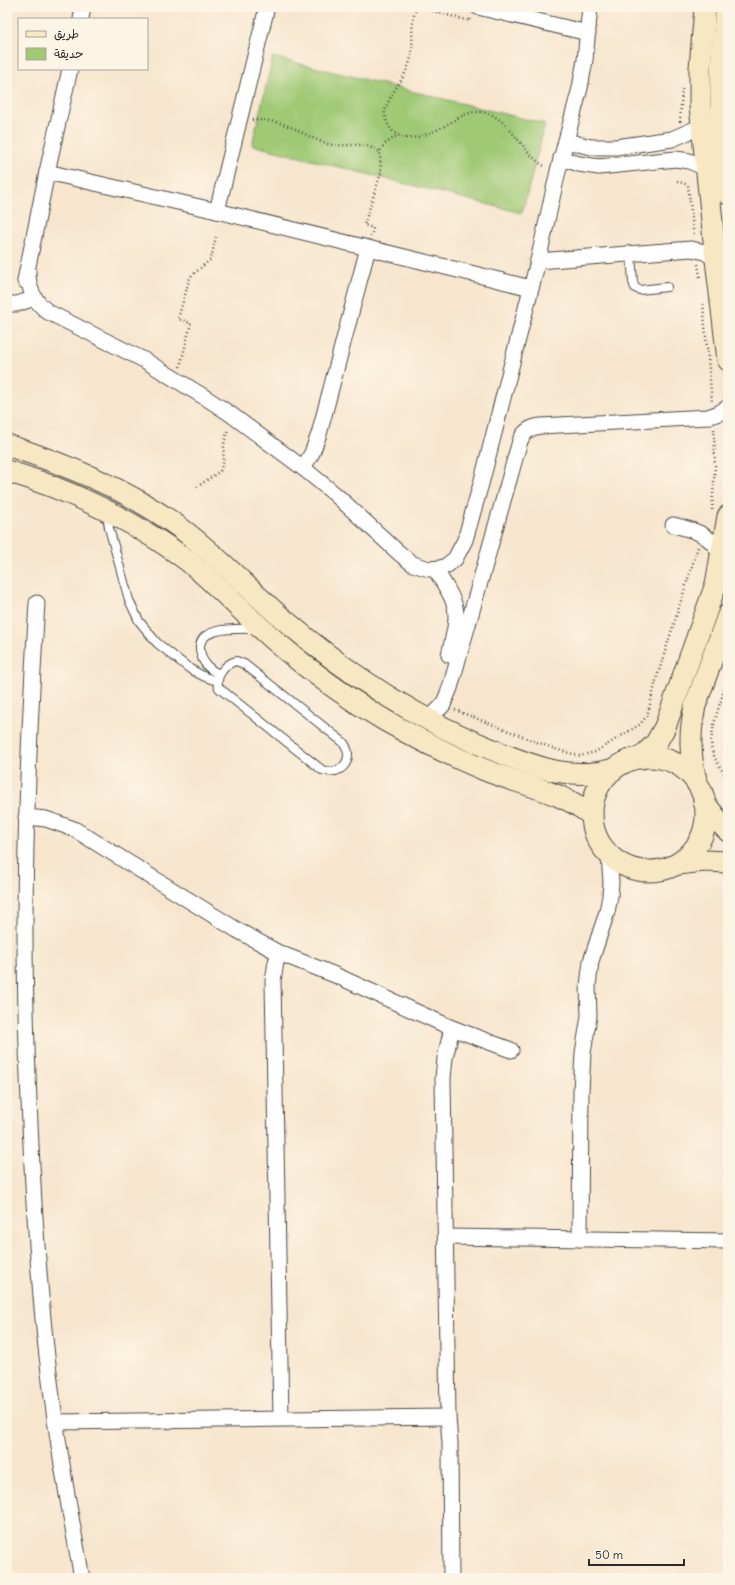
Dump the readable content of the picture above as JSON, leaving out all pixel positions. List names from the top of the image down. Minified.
{"legend":["طريق","حديقة"],"scale_bar":"50 m"}
